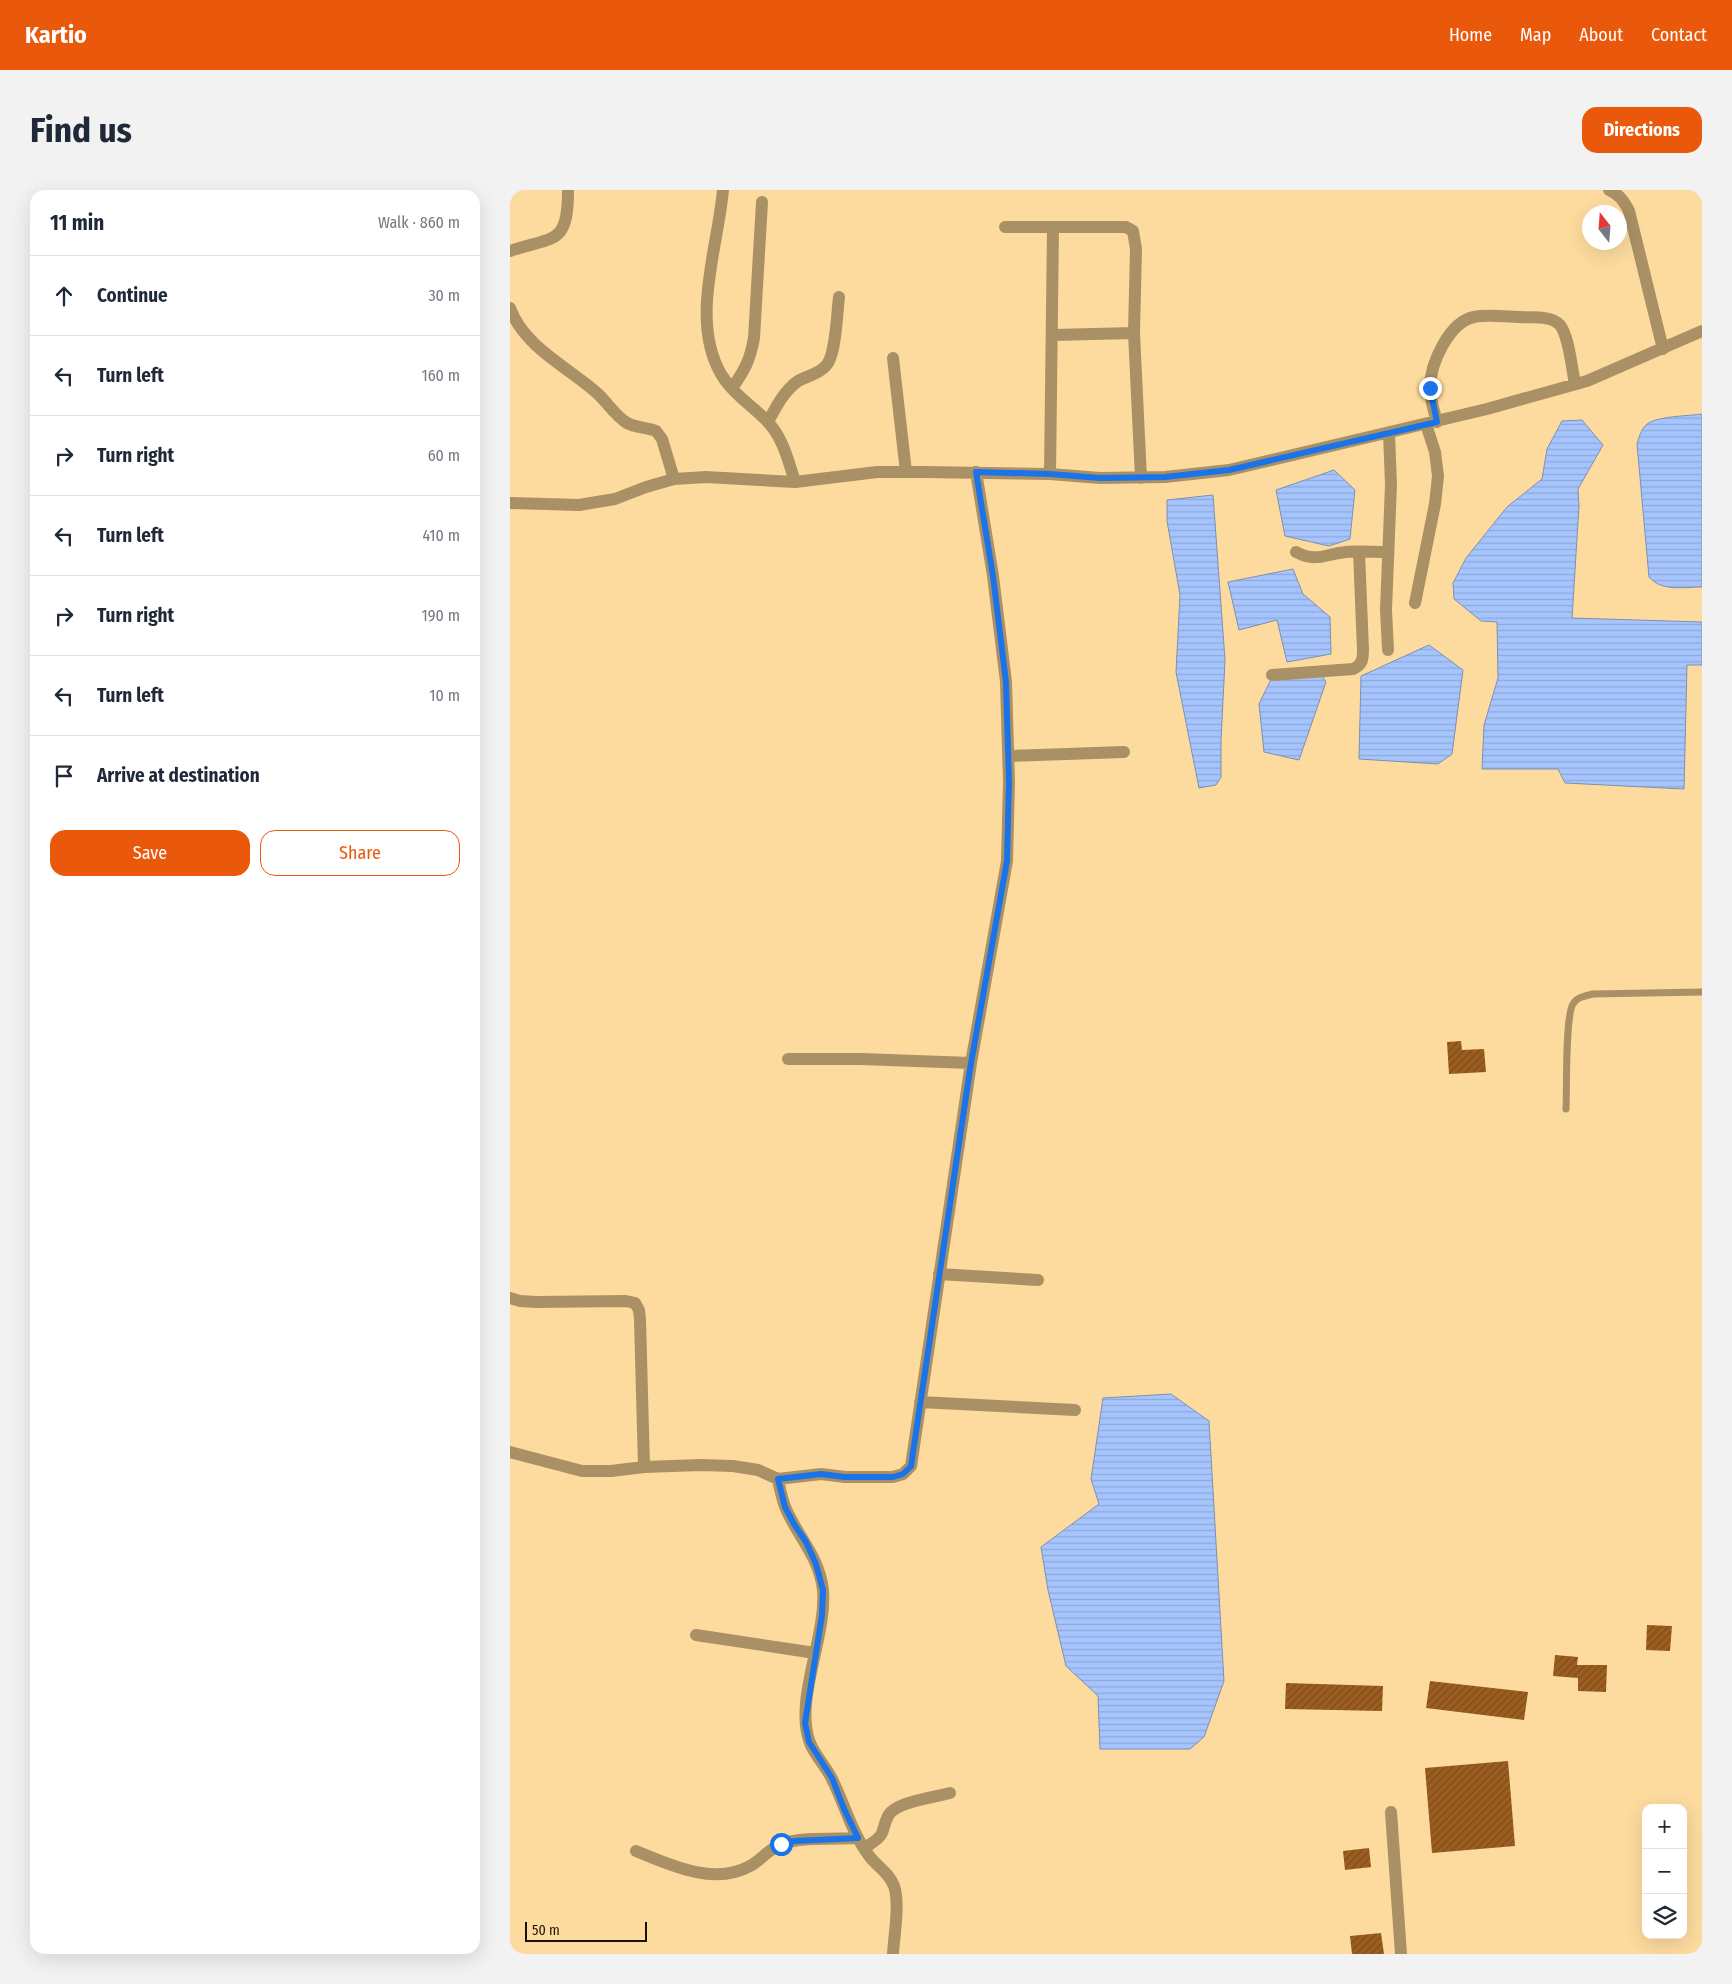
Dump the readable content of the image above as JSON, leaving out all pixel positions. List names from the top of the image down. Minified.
{"scale_bar":"50 m","north":"top","page":{"header":"Kartio","nav":["Home","Map","About","Contact"],"buttons":["Directions",["Save","Share"]],"title":"Find us","heading":["11 min","Walk · 860 m"],"list":[["Continue","30 m"],["Turn left","160 m"],["Turn right","60 m"],["Turn left","410 m"],["Turn right","190 m"],["Turn left","10 m"],"Arrive at destination"],"map_buttons":["+","−"],"scale":"50 m"}}
